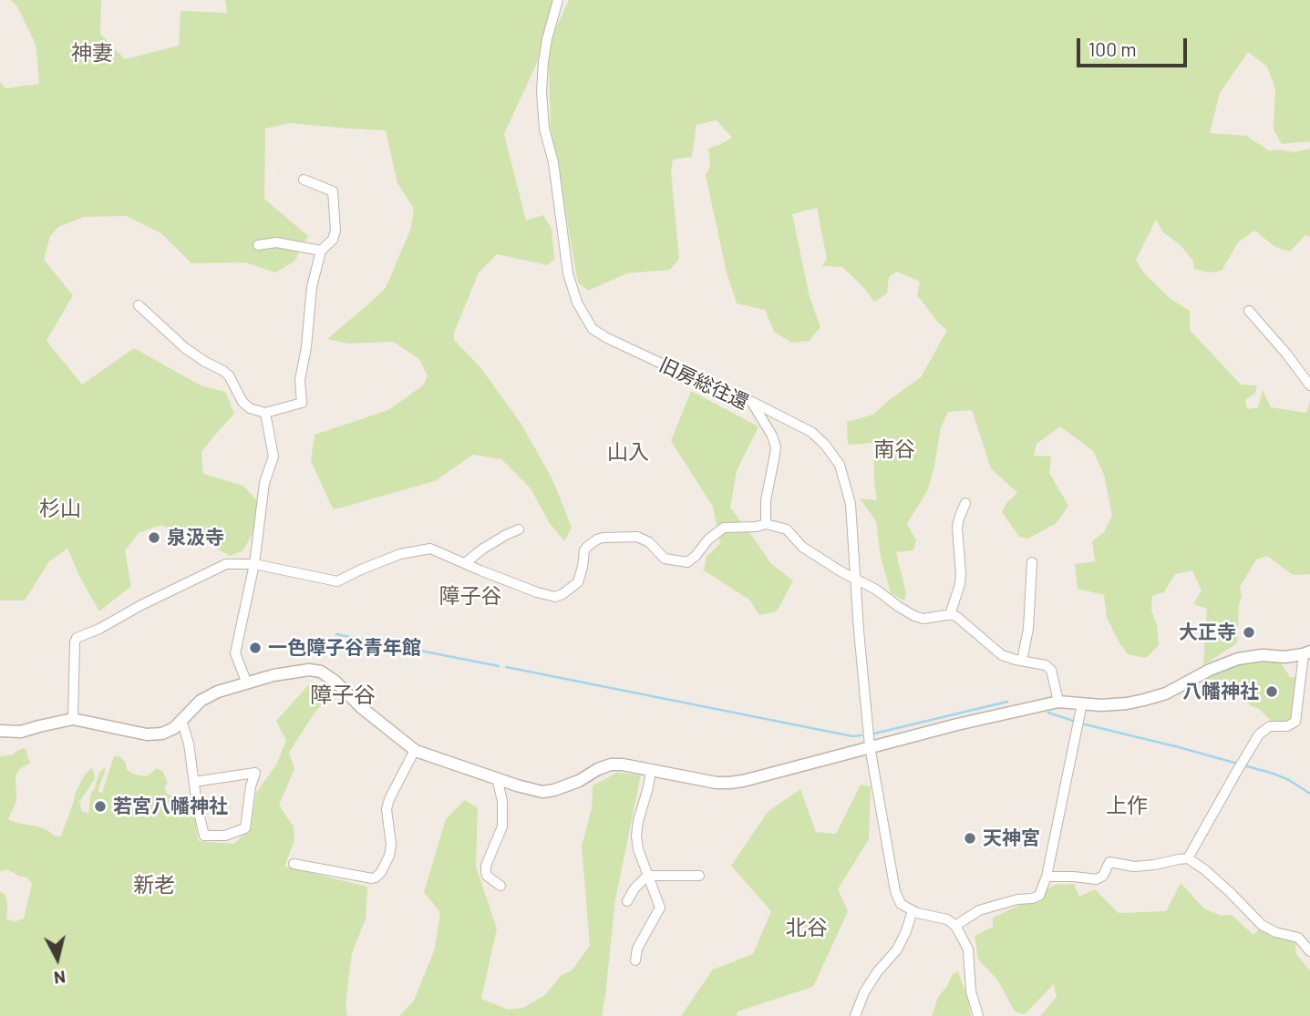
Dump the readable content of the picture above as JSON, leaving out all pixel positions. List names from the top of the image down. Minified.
{"streets":{"street":["旧房総往還"]},"districts":["神妻","南谷","山入","杉山","障子谷","障子谷","上作","新老","北谷"],"places":["泉汲寺","大正寺","一色障子谷青年館","八幡神社","若宮八幡神社","天神宮"],"scale_bar":"100 m","north":"bottom"}
